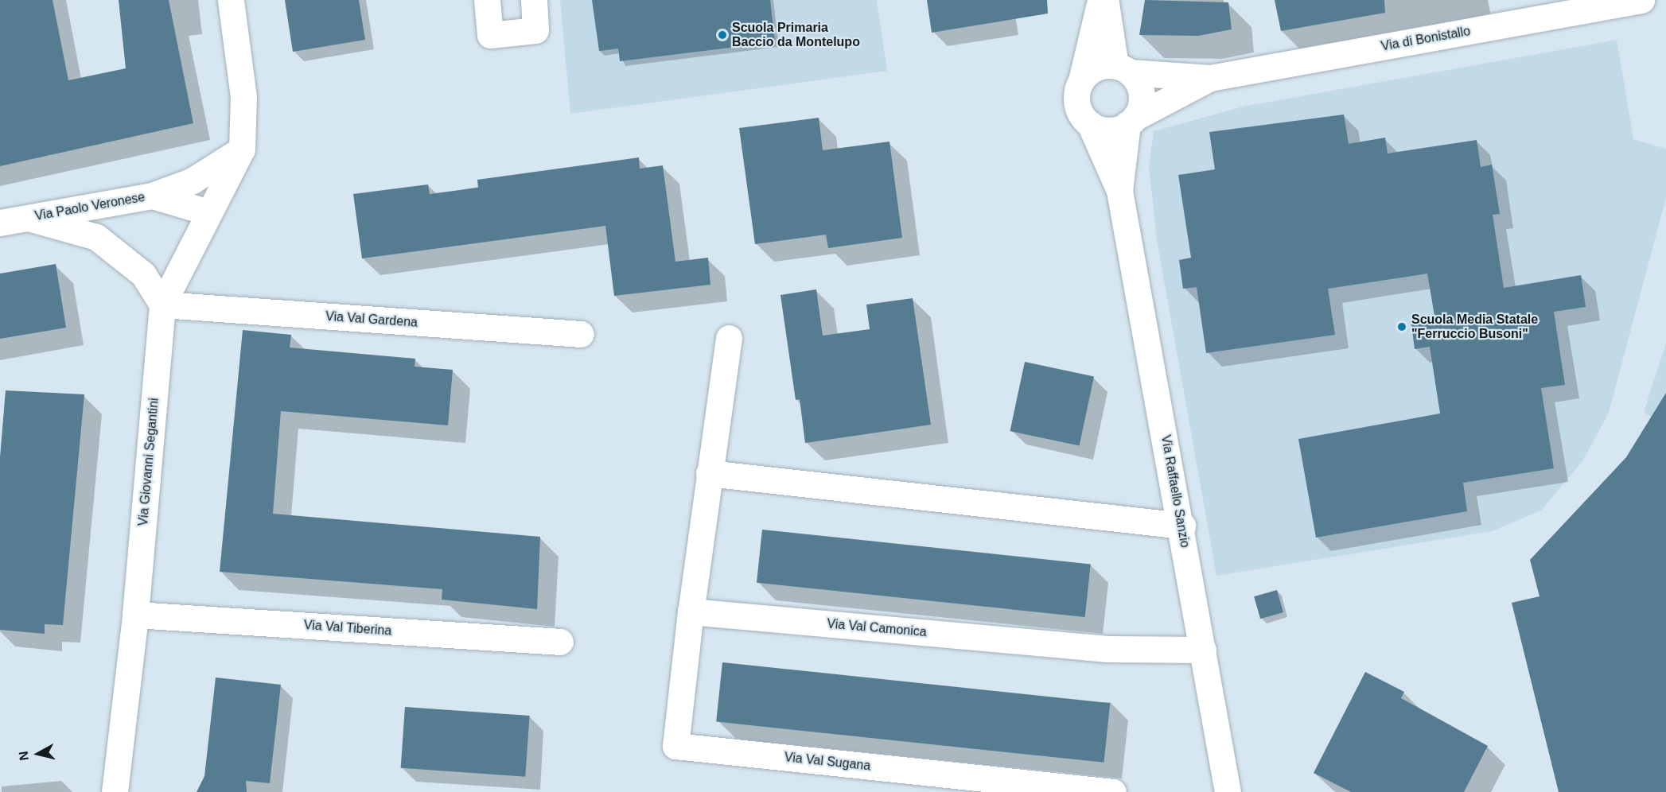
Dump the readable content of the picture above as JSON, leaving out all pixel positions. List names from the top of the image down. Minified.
{"streets":{"street":["Via di Bonistallo","Via Paolo Veronese","Via Val Gardena","Via Giovanni Segantini","Via Raffaello Sanzio","Via Val Tiberina","Via Val Camonica","Via Val Sugana"]},"crossings":[["Via di Bonistallo","Via Raffaello Sanzio"],["Via Paolo Veronese","Via Val Gardena"],["Via Paolo Veronese","Via Giovanni Segantini"],["Via Val Gardena","Via Giovanni Segantini"],["Via Giovanni Segantini","Via Val Tiberina"],["Via Raffaello Sanzio","Via Val Camonica"],["Via Val Camonica","Via Val Sugana"]],"places":["Scuola Primaria Baccio da Montelupo","Scuola Media Statale \"Ferruccio Busoni\""],"north":"left"}
